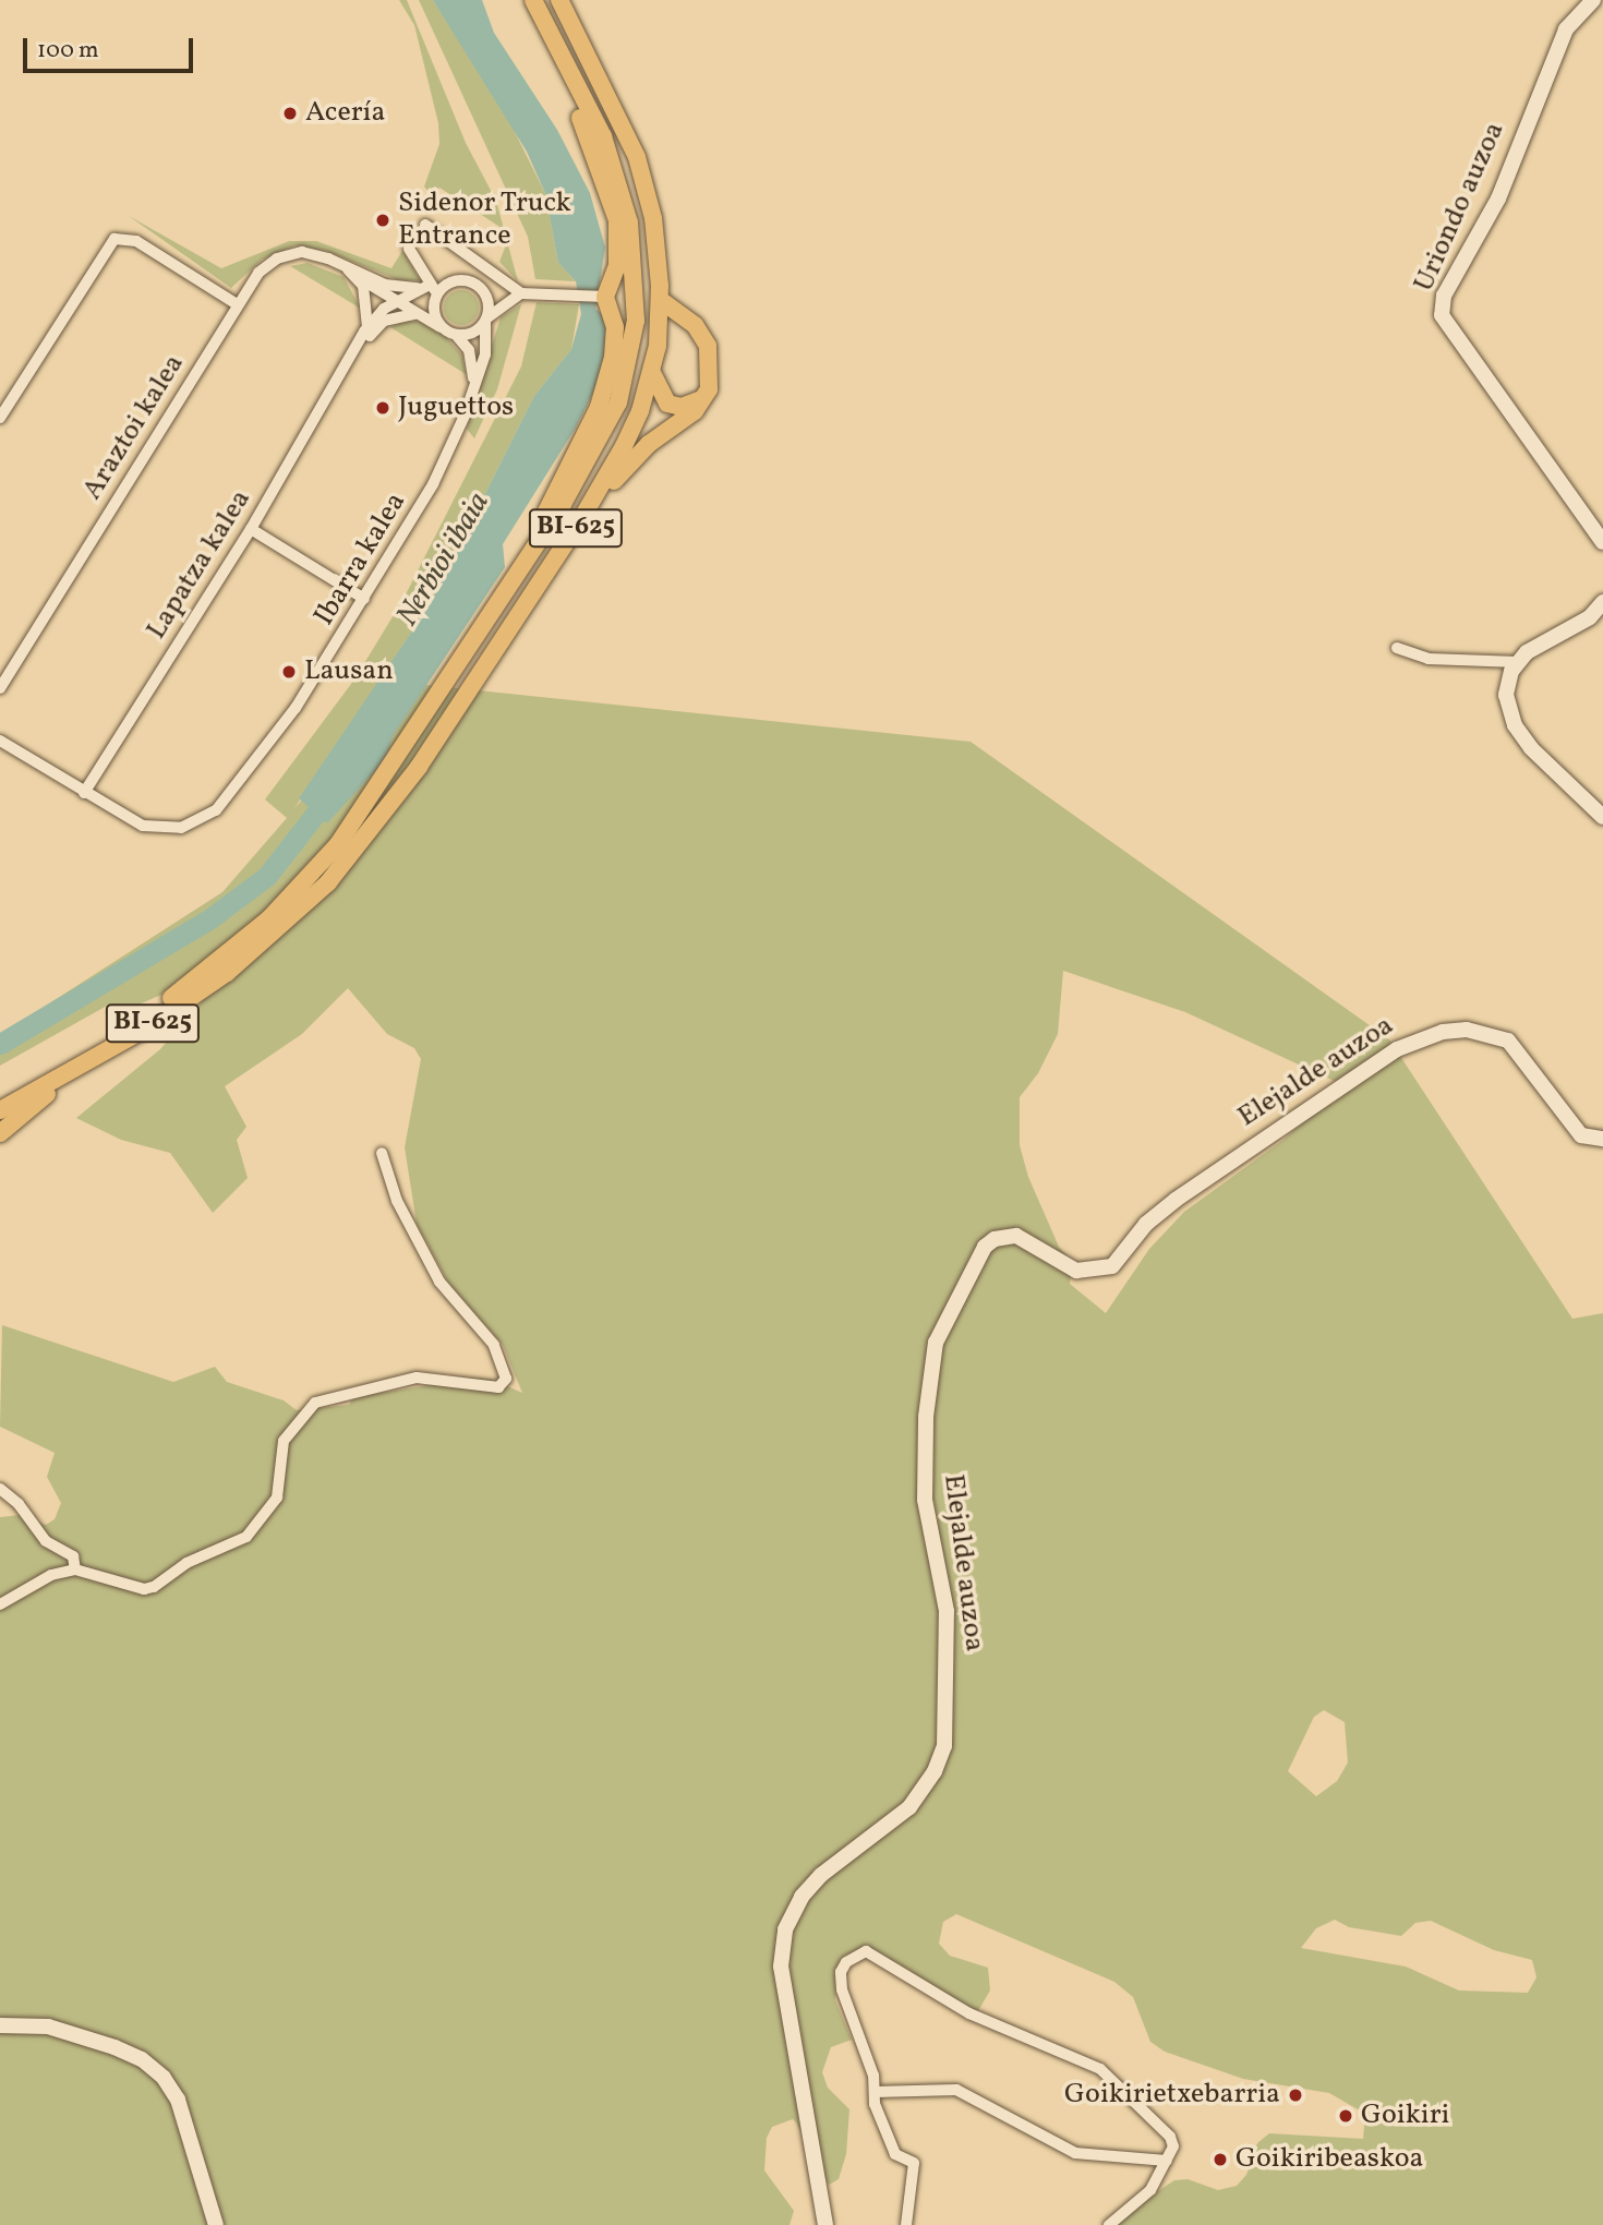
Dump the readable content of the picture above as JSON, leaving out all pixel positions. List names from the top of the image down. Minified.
{"streets":{"main road":["BI-625"],"street":["Uriondo auzoa","Araztoi kalea","Ibarra kalea","Lapatza kalea","Elejalde auzoa"]},"crossings":[["Ibarra kalea","Lapatza kalea"]],"water":["Nerbioi ibaia"],"places":["Acería","Sidenor Truck Entrance","Juguettos","Lausan","Goikirietxebarria","Goikiri","Goikiribeaskoa"],"scale_bar":"100 m"}
